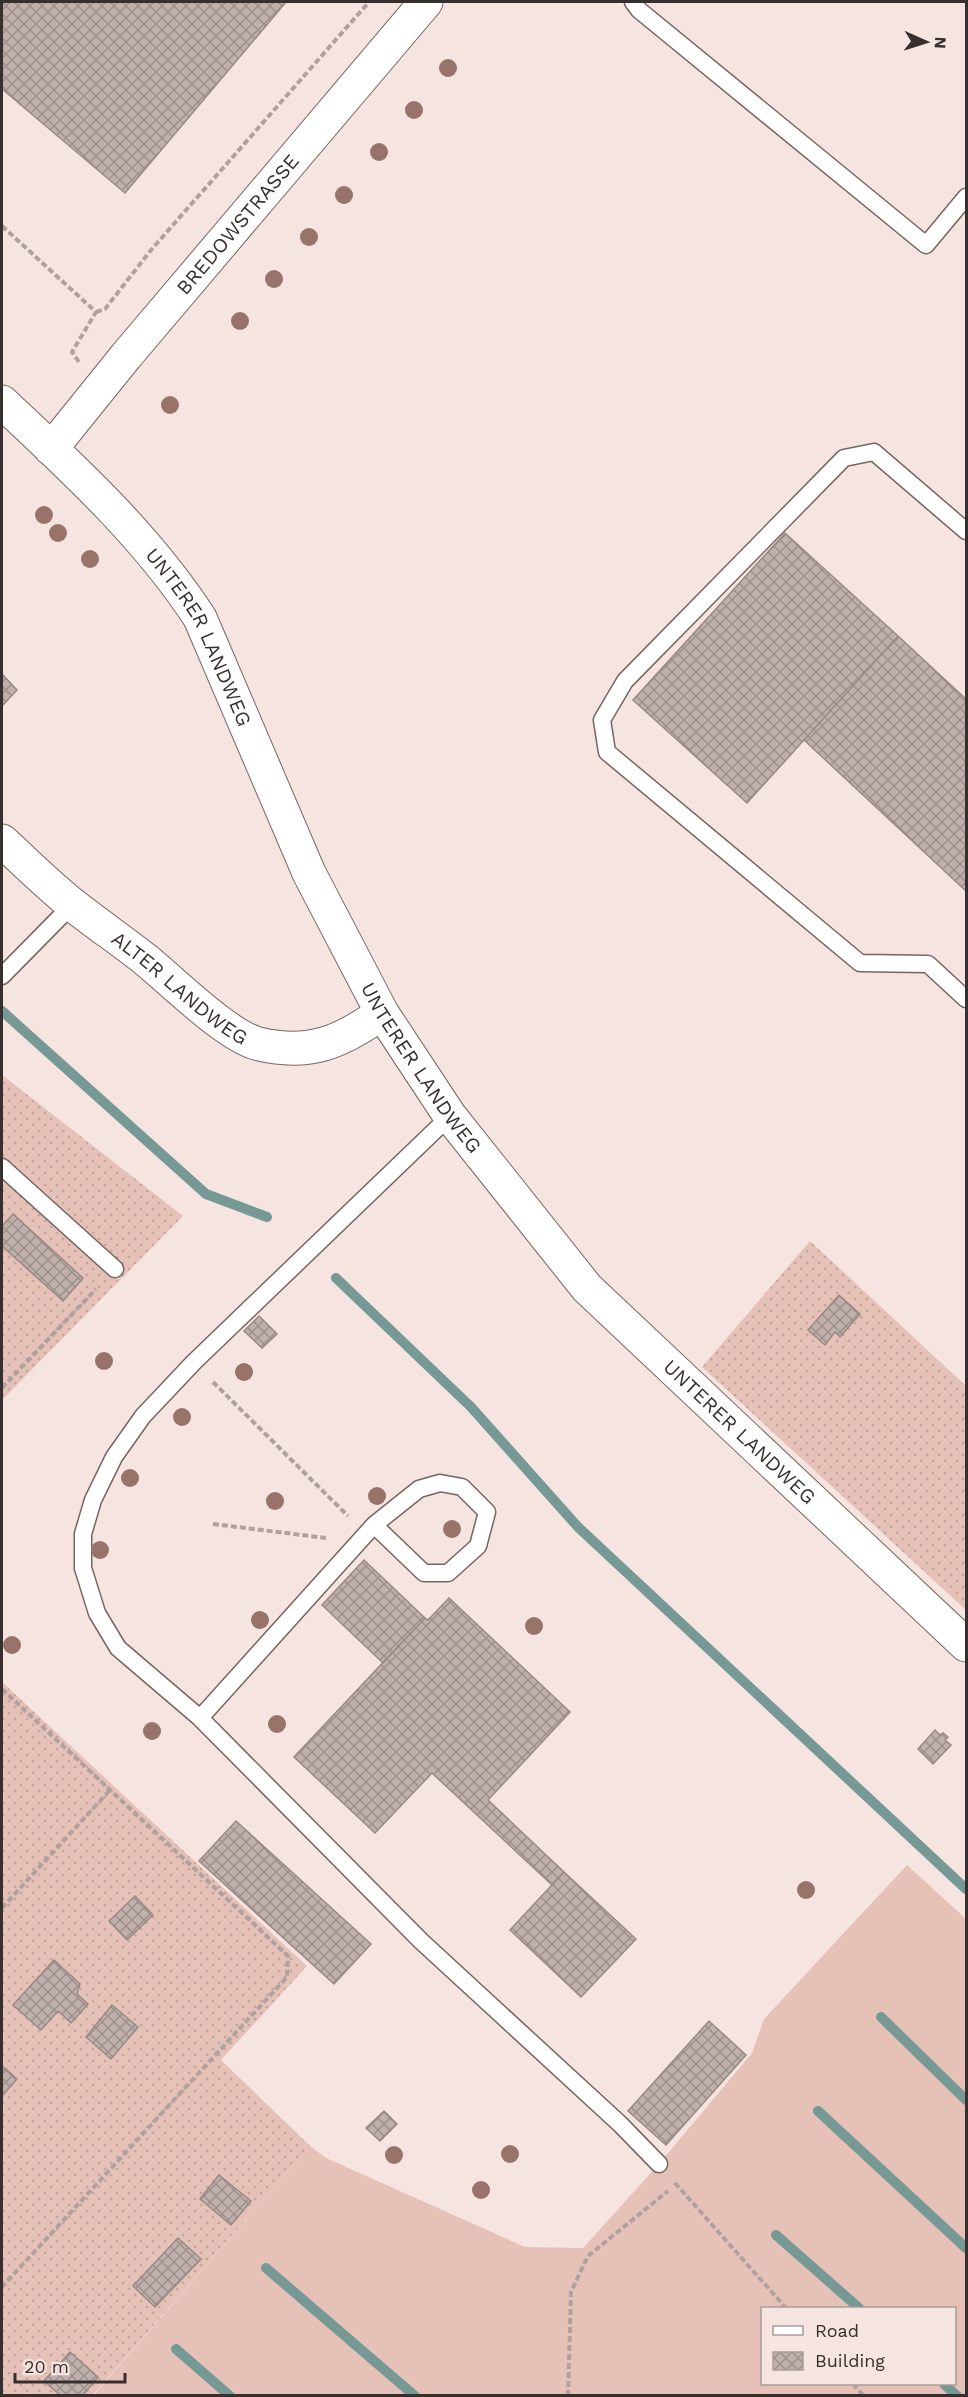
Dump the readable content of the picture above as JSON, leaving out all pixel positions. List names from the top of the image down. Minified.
{"streets":{"main road":["BREDOWSTRASSE","UNTERER LANDWEG","ALTER LANDWEG"]},"crossings":[["BREDOWSTRASSE","UNTERER LANDWEG"],["UNTERER LANDWEG","ALTER LANDWEG"]],"legend":["Road","Building"],"scale_bar":"20 m","north":"right"}
